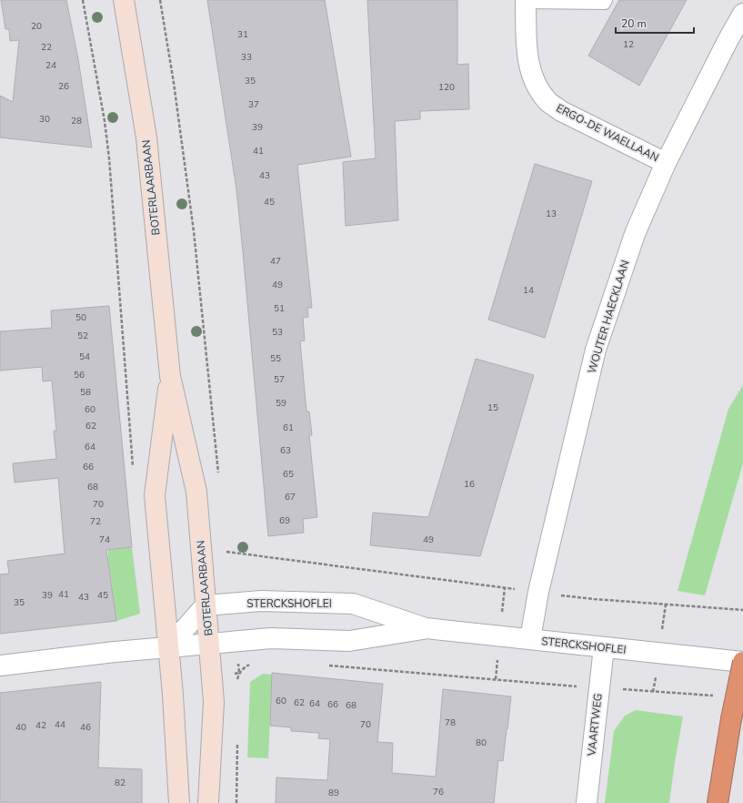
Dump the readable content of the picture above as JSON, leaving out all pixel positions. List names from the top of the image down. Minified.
{"streets":{"main road":["BOTERLAARBAAN"],"street":["ERGO-DE WAELLAAN","WOUTER HAECKLAAN","STERCKSHOFLEI","VAARTWEG"]},"crossings":[["ERGO-DE WAELLAAN","WOUTER HAECKLAAN"],["BOTERLAARBAAN","STERCKSHOFLEI"],["WOUTER HAECKLAAN","STERCKSHOFLEI"],["STERCKSHOFLEI","VAARTWEG"]],"house_numbers":["20","31","12","22","33","24","35","26","120","37","30","28","39","41","43","45","13","47","49","14","51","50","53","52","54","55","56","57","58","59","15","60","62","61","64","63","66","65","16","68","67","70","69","72","74","49","41","39","45","43","35","60","62","64","66","68","78","44","70","42","40","46","80","82","76","89"],"scale_bar":"20 m"}
